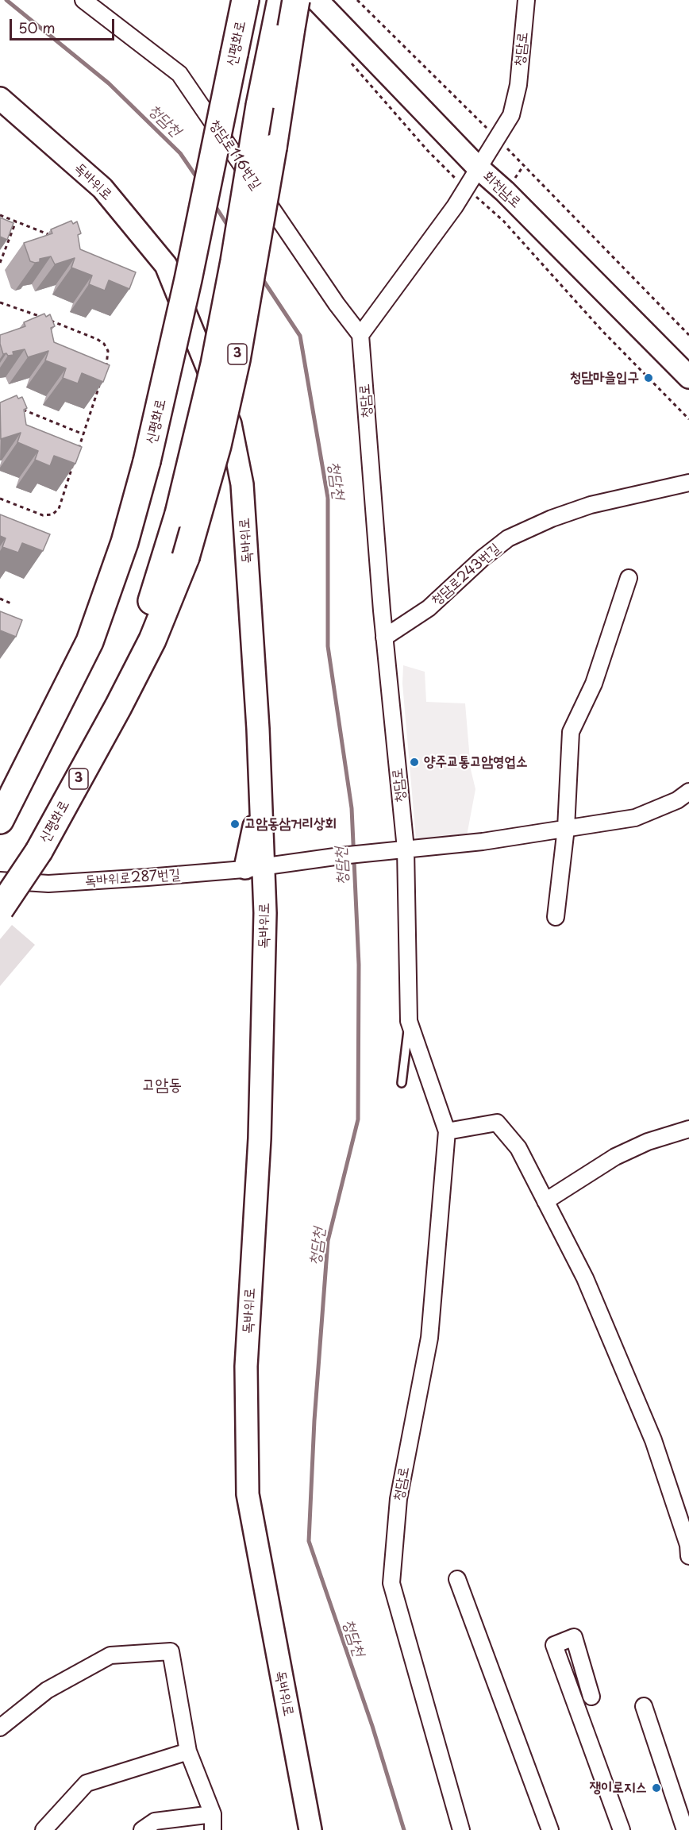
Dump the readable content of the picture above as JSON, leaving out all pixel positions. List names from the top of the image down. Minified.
{"streets":{"highway":["신평화로","3"],"main road":["독바위로","회천남로"],"street":["청담로","청담로116번길","청담로243번길","독바위로287번길"]},"crossings":[["청담로","청담로116번길"],["청담로","회천남로"],["청담로","청담로243번길"],["독바위로","독바위로287번길"]],"districts":["고암동"],"water":["청담천"],"places":["청담마을입구","양주교통고암영업소","고암동삼거리상회","쟁이로지스"],"scale_bar":"50 m"}
